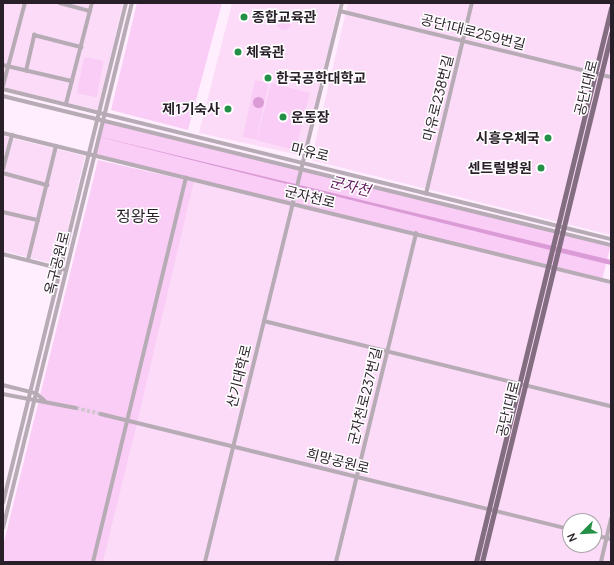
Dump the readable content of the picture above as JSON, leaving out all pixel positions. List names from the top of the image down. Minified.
{"streets":{"main road":["공단1대로"],"street":["공단1대로259번길","마유로238번길","마유로","군자천로","옥구공원로","산기대학로","군자천로237번길","희망공원로"]},"crossings":[["공단1대로259번길","공단1대로"],["공단1대로259번길","마유로238번길"],["공단1대로","마유로"],["공단1대로","군자천로"],["공단1대로","희망공원로"],["마유로238번길","마유로"],["마유로","옥구공원로"],["마유로","산기대학로"],["군자천로","옥구공원로"],["군자천로","산기대학로"],["군자천로","군자천로237번길"],["산기대학로","희망공원로"],["군자천로237번길","희망공원로"]],"districts":["정왕동"],"water":["군자천"],"places":["종합교육관","체육관","한국공학대학교","제1기숙사","운동장","시흥우체국","센트럴병원"],"north":"bottom left"}
